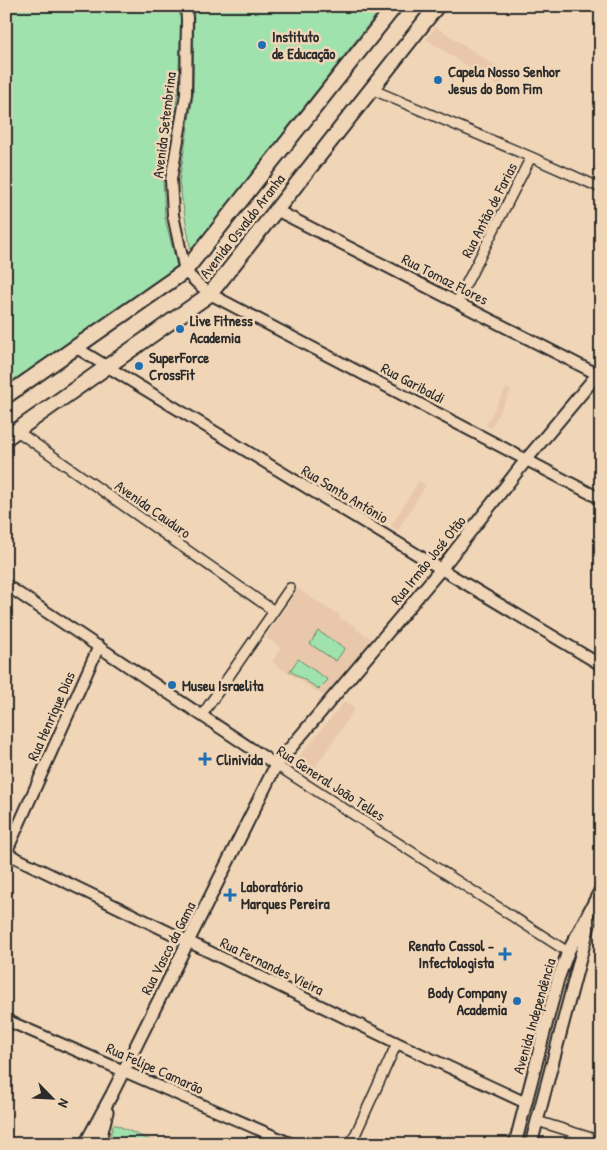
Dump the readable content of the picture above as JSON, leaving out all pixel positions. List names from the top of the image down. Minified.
{"streets":{"main road":["Avenida Osvaldo Aranha","Rua Irmão José Otão","Rua Vasco da Gama","Avenida Independência"],"street":["Avenida Setembrina","Rua Antão de Farias","Rua Tomaz Flores","Rua Garibaldi","Rua Santo Antônio","Avenida Cauduro","Rua Henrique Dias","Rua General João Telles","Rua Fernandes Vieira","Rua Felipe Camarão"]},"crossings":[["Avenida Setembrina","Avenida Osvaldo Aranha"],["Rua Antão de Farias","Rua Tomaz Flores"],["Avenida Osvaldo Aranha","Rua Tomaz Flores"],["Avenida Osvaldo Aranha","Rua Garibaldi"],["Avenida Osvaldo Aranha","Rua Santo Antônio"],["Avenida Osvaldo Aranha","Avenida Cauduro"],["Rua Tomaz Flores","Rua Irmão José Otão"],["Rua Garibaldi","Rua Irmão José Otão"],["Rua Santo Antônio","Rua Irmão José Otão"],["Rua Irmão José Otão","Rua General João Telles"],["Rua Irmão José Otão","Rua Vasco da Gama"],["Rua Henrique Dias","Rua General João Telles"],["Rua Henrique Dias","Rua Fernandes Vieira"],["Rua General João Telles","Rua Vasco da Gama"],["Rua General João Telles","Avenida Independência"],["Rua Vasco da Gama","Rua Fernandes Vieira"],["Rua Vasco da Gama","Rua Felipe Camarão"],["Rua Fernandes Vieira","Avenida Independência"]],"places":{"other":["Instituto de Educação","Capela Nosso Senhor Jesus do Bom Fim","Live Fitness Academia","SuperForce CrossFit","Museu Israelita","Body Company Academia"],"health":["Clinivida","Laboratório Marques Pereira","Renato Cassol - Infectologista"]},"north":"bottom right"}
